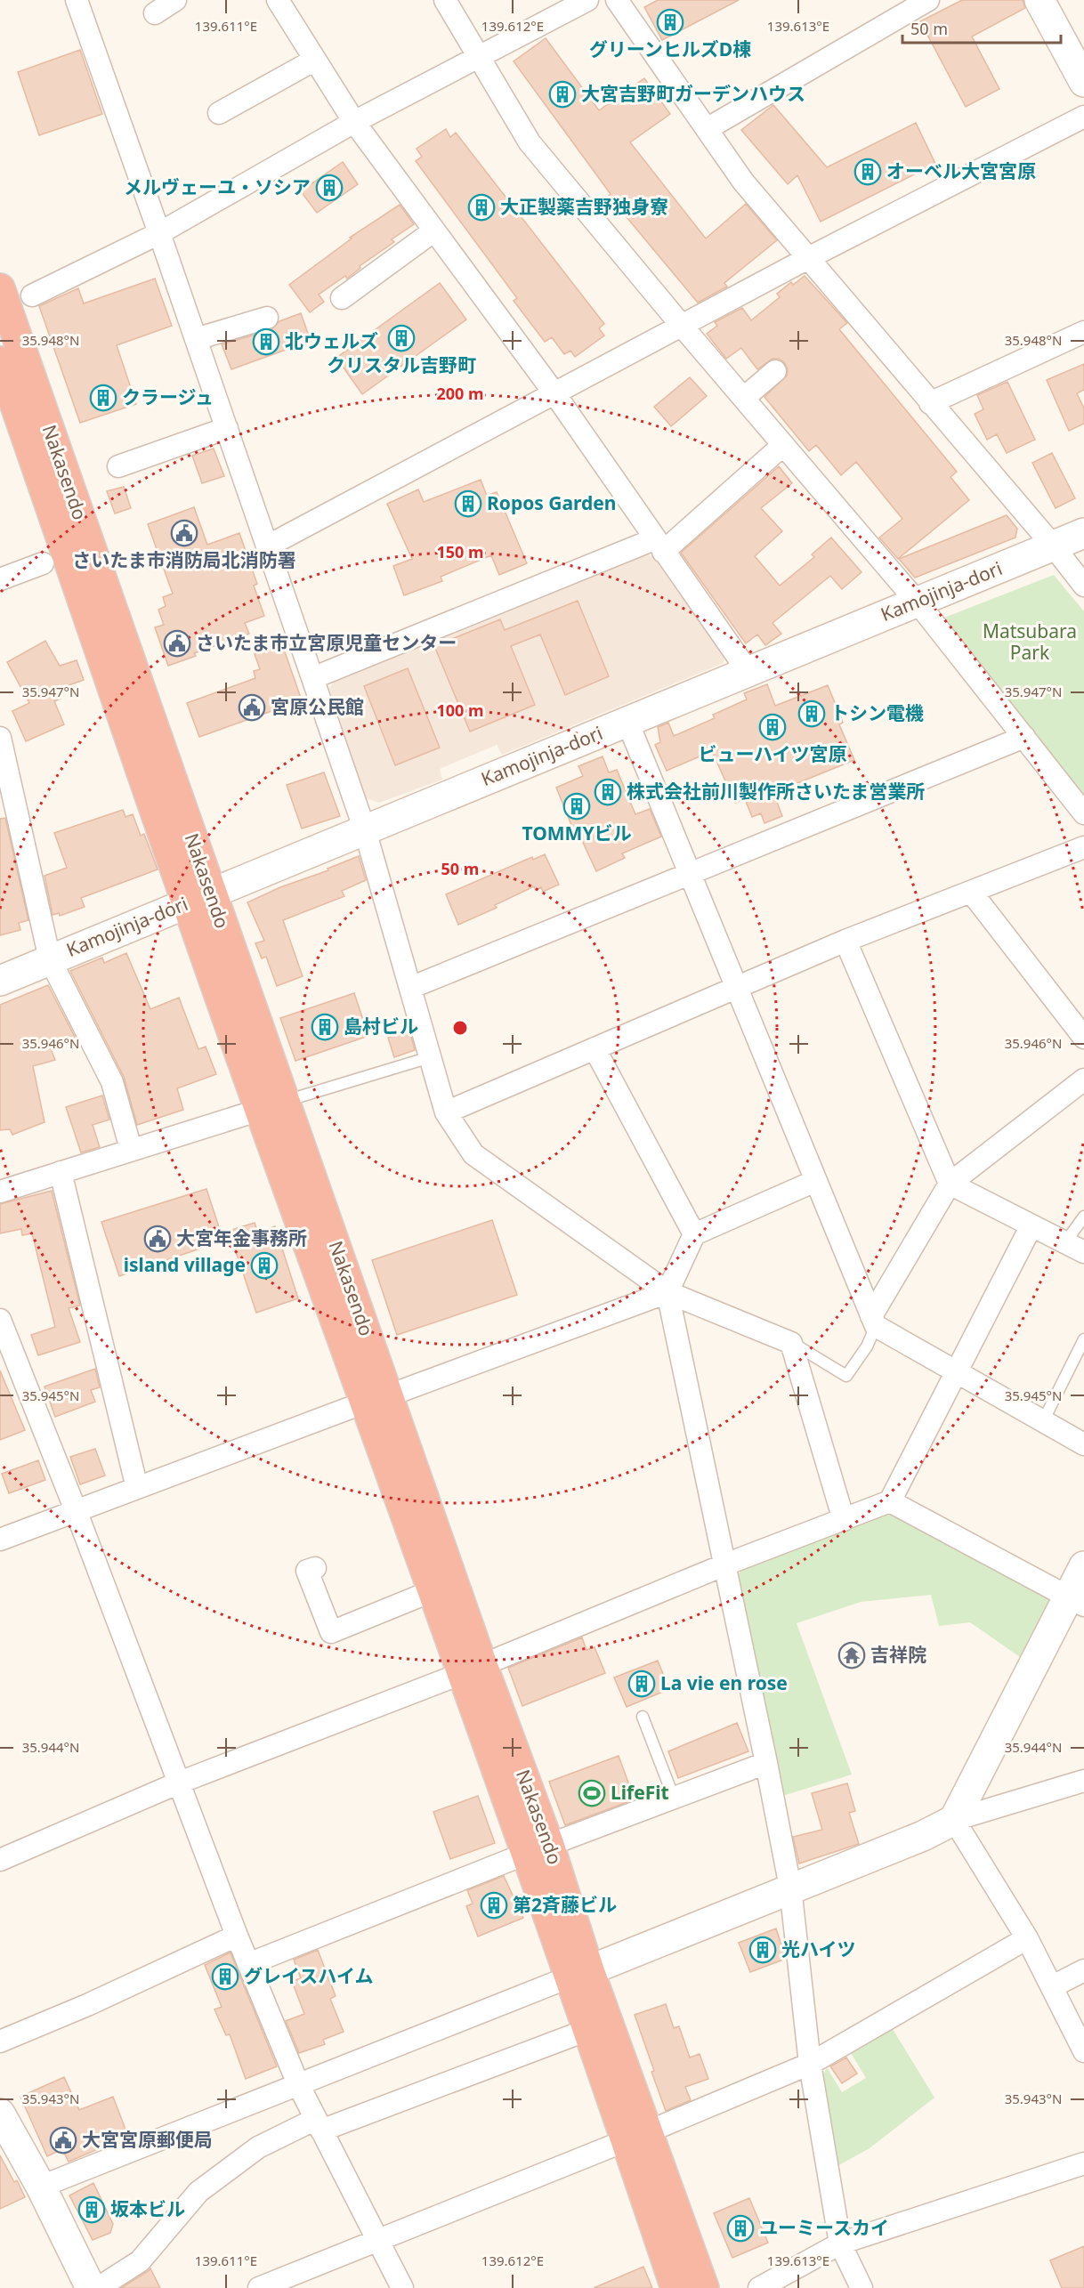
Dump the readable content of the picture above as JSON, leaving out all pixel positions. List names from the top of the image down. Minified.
{"streets":{"highway":["Nakasendo"],"street":["Kamojinja-dori"]},"crossings":[["Nakasendo","Kamojinja-dori"]],"parks":["Matsubara Park"],"places":{"building":["グリーンヒルズD棟","大宮吉野町ガーデンハウス","オーベル大宮宮原","メルヴェーユ・ソシア","大正製薬吉野独身寮","クリスタル吉野町","北ウェルズ","クラージュ","Ropos Garden","トシン電機","ビューハイツ宮原","株式会社前川製作所さいたま営業所","TOMMYビル","島村ビル","island village","La vie en rose","第2斉藤ビル","光ハイツ","グレイスハイム","坂本ビル","ユーミースカイ"],"public building":["さいたま市消防局北消防署","さいたま市立宮原児童センター","宮原公民館","大宮年金事務所","大宮宮原郵便局"],"temple":["吉祥院"],"sports":["LifeFit"]},"scale_bar":"50 m","coordinates":["139.611°E","139.612°E","139.613°E","35.948°N","35.947°N","35.946°N","35.945°N","35.944°N","35.943°N"],"rings":["200 m","150 m","100 m","50 m"]}
